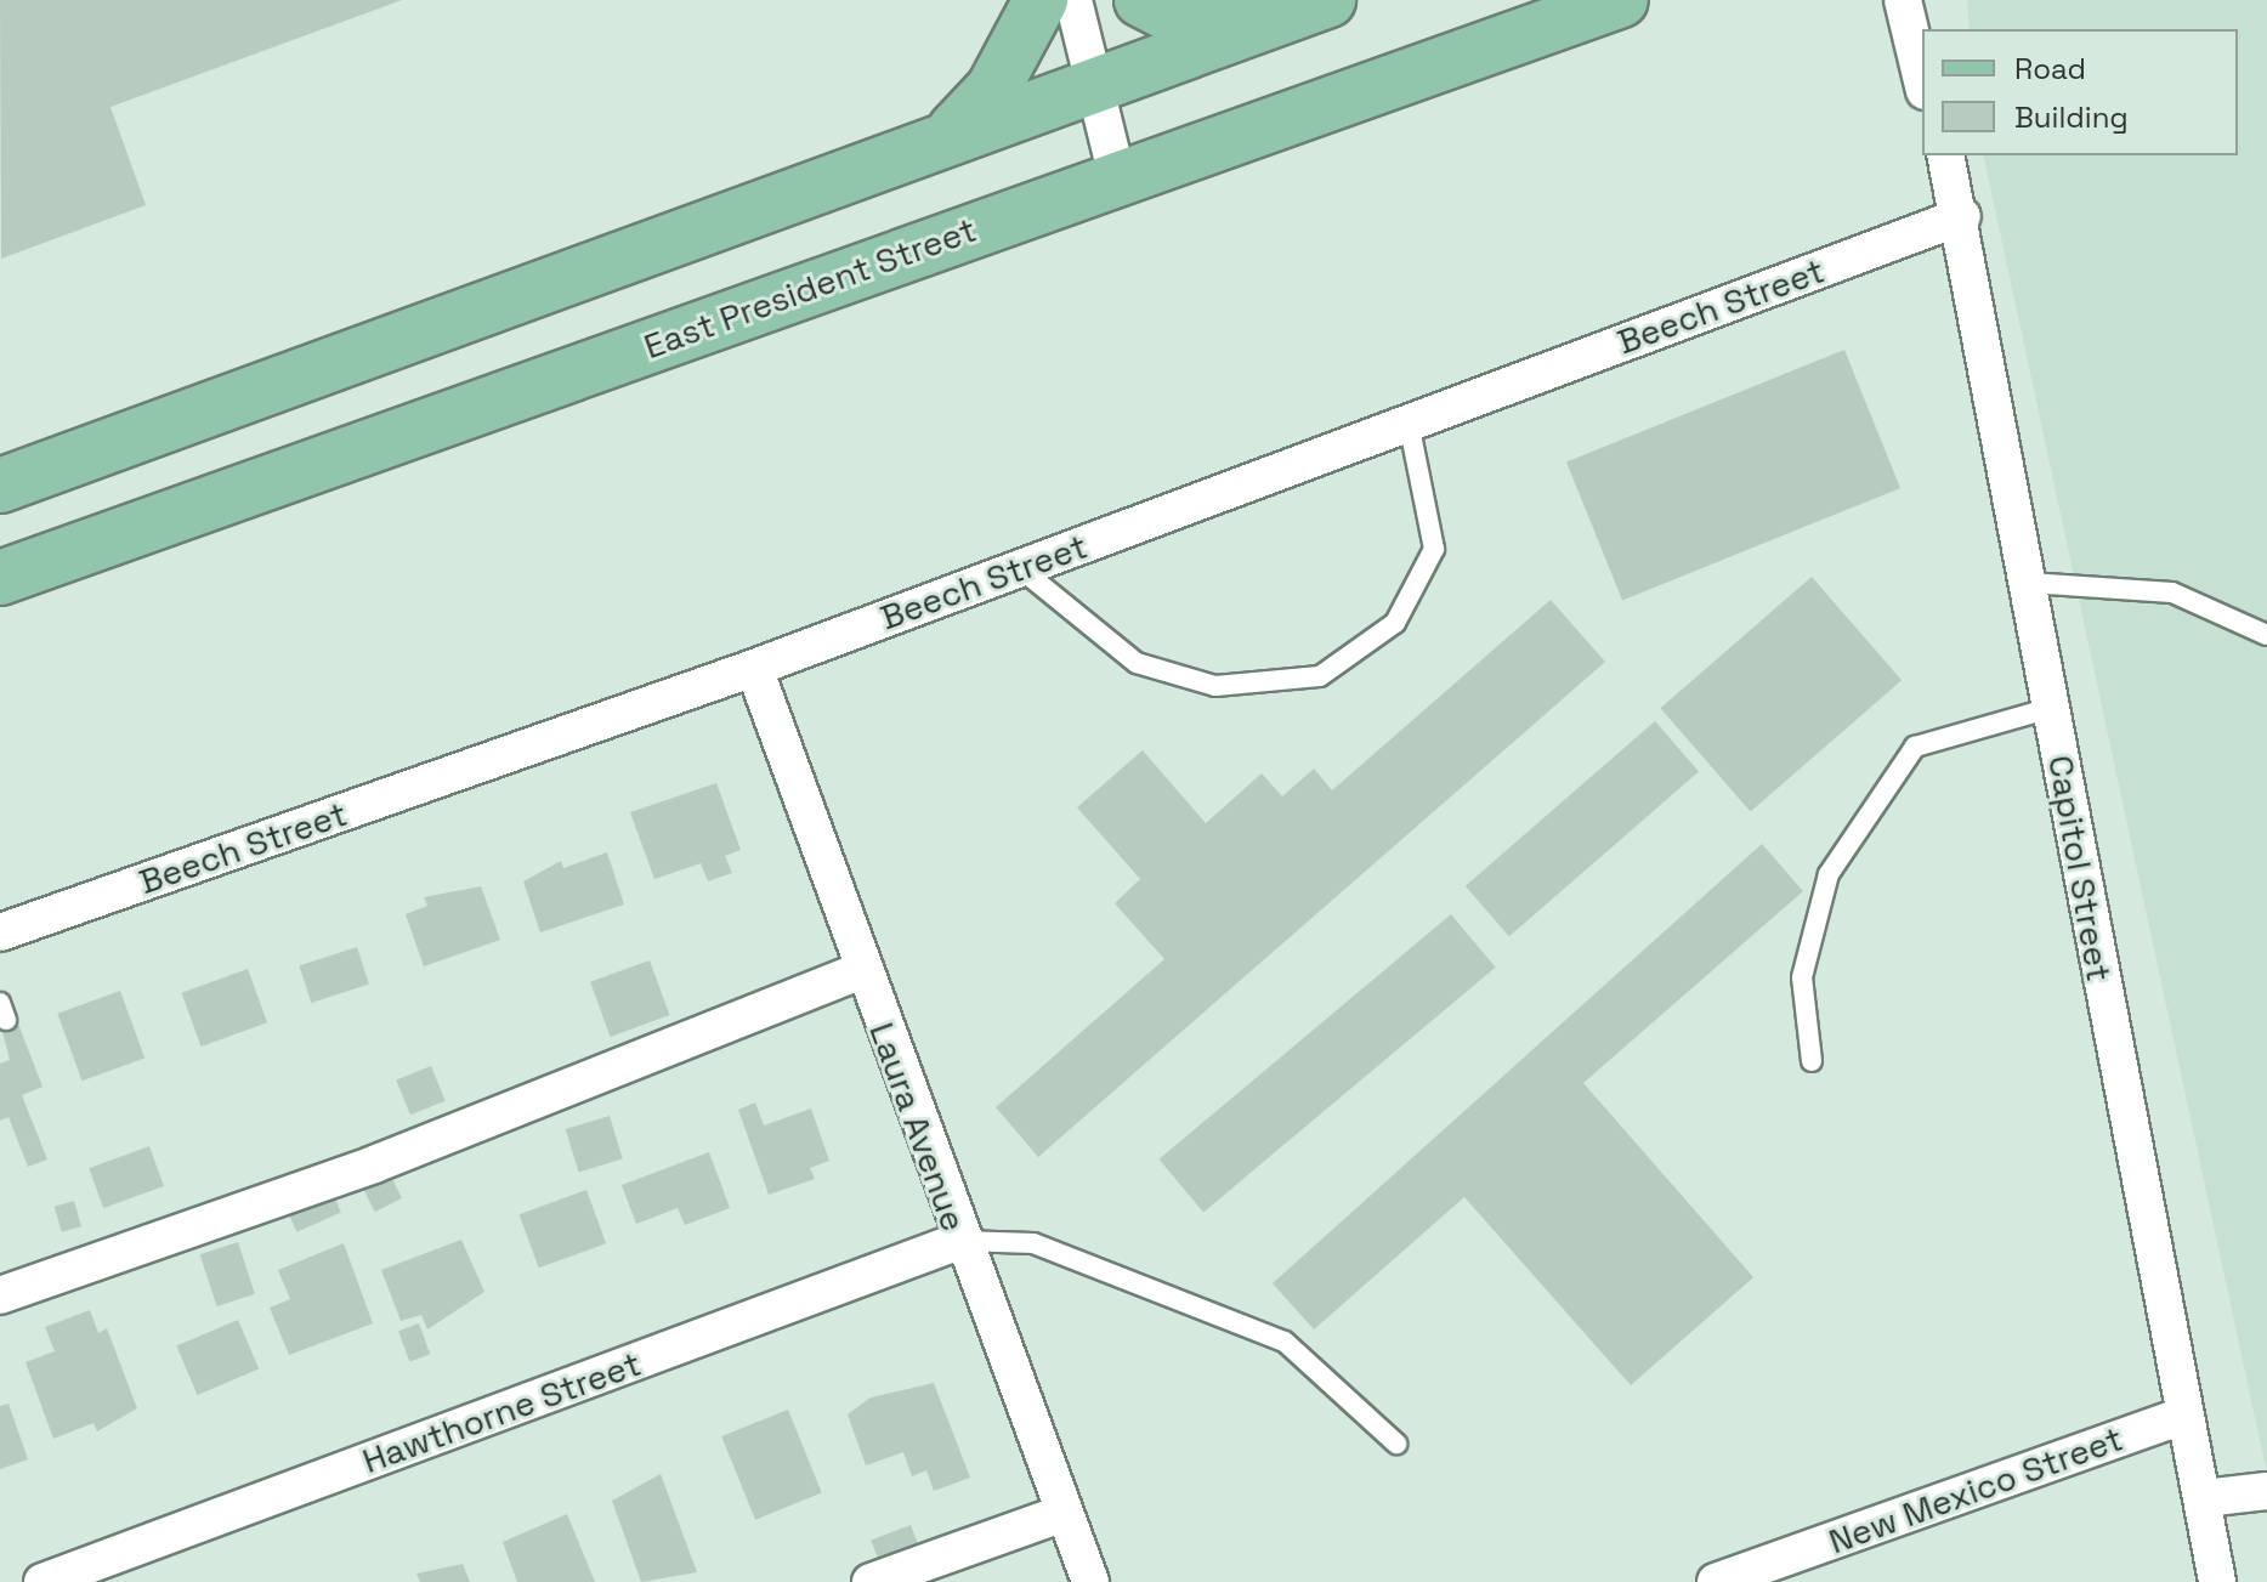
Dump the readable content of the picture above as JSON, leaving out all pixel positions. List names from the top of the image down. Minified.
{"streets":{"main road":["East President Street"],"street":["Beech Street","Capitol Street","Laura Avenue","Hawthorne Street","New Mexico Street"]},"crossings":[["Beech Street","Capitol Street"],["Beech Street","Laura Avenue"],["Capitol Street","New Mexico Street"],["Laura Avenue","Hawthorne Street"]],"legend":["Road","Building"]}
